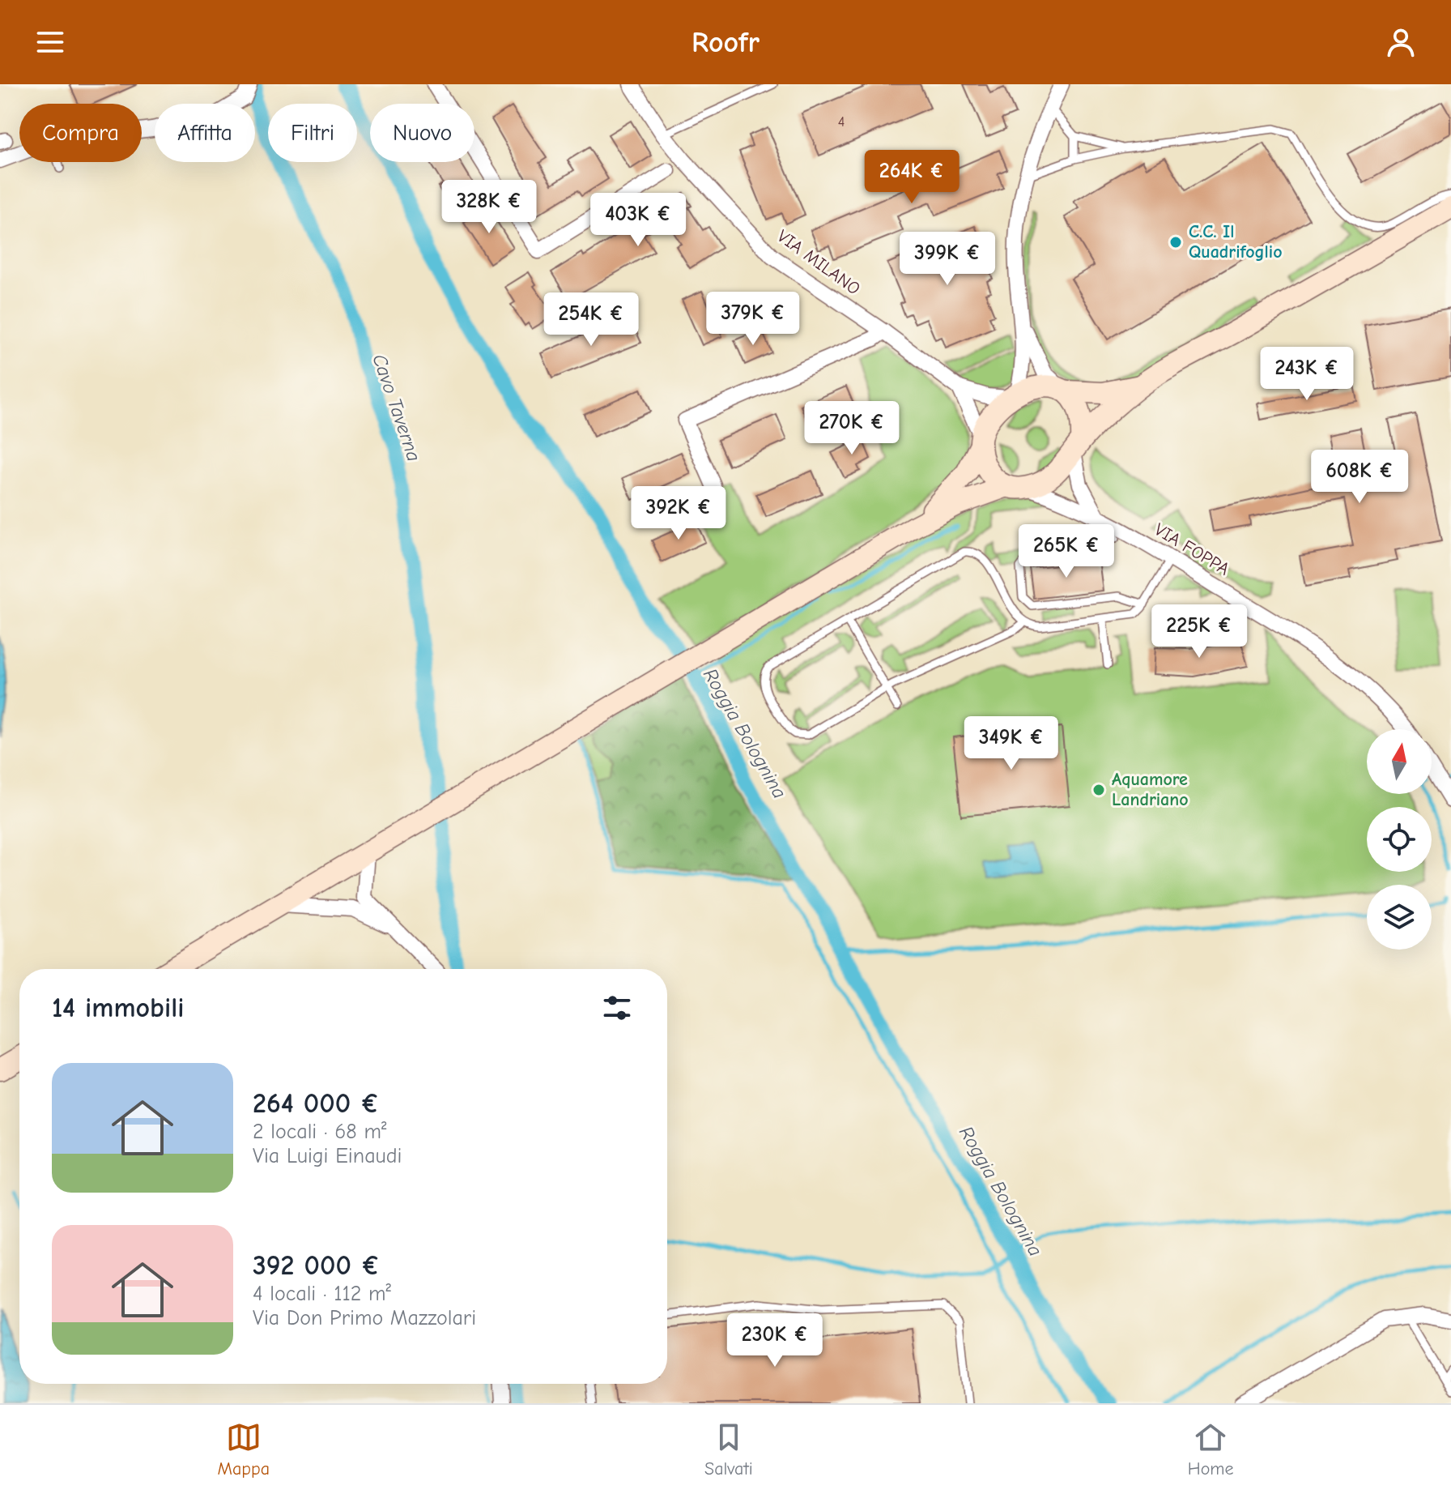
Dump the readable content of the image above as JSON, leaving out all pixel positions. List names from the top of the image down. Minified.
{"streets":{"street":["VIA MILANO","VIA FOPPA"]},"crossings":[["VIA MILANO","VIA FOPPA"]],"water":["Cavo Taverna","Roggia Bolognina"],"places":["C.C. Il Quadrifoglio","Aquamore Landriano"],"house_numbers":["4"],"north":"top","page":{"header":"Roofr","chip":["Compra","Affitta","Filtri","Nuovo"],"price":["264K €","328K €","403K €","399K €","379K €","254K €","243K €","270K €","608K €","392K €","265K €","225K €","349K €","230K €"],"heading":"14 immobili","list":[{"name":"264 000 €","note":"2 locali · 68 m² · Via Luigi Einaudi"},{"name":"392 000 €","note":"4 locali · 112 m² · Via Don Primo Mazzolari"}],"tabs":["Mappa","Salvati","Home"]}}
